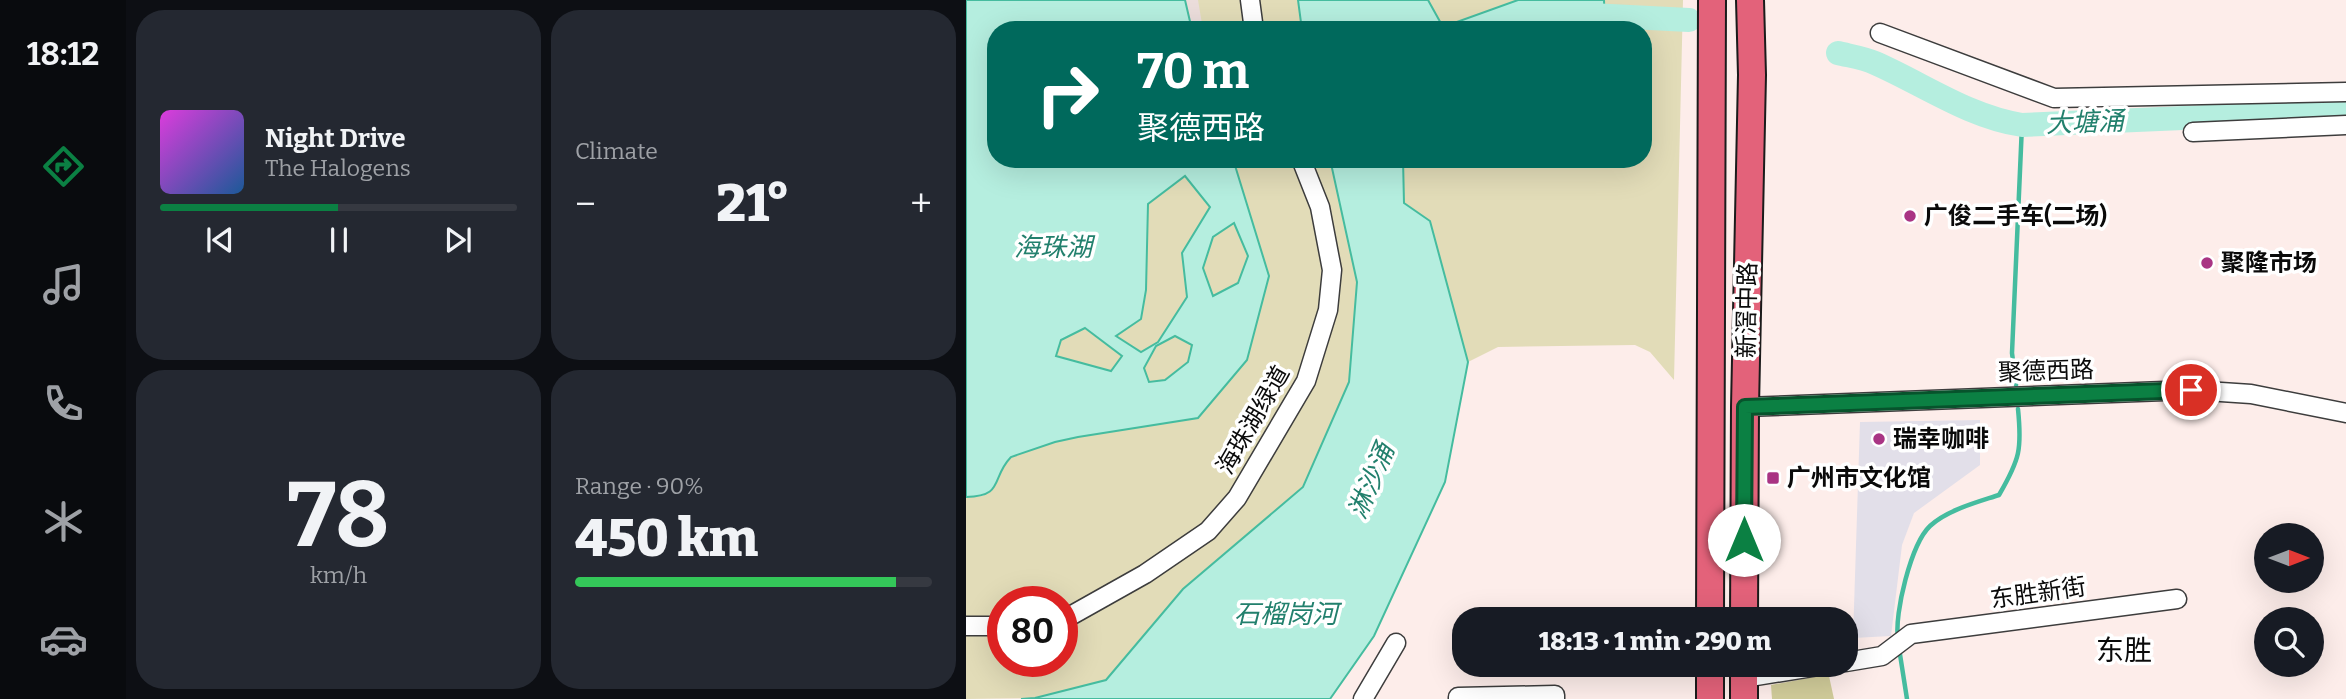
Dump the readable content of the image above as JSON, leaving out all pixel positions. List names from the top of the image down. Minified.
{"streets":{"highway":["新滘中路"],"street":["聚德西路","海珠湖绿道","东胜新街"]},"crossings":[["新滘中路","聚德西路"]],"districts":["东胜"],"water":["大塘涌","海珠湖","淋沙涌","石榴岗河"],"places":{"other":["广俊二手车(二场)","聚隆市场","瑞幸咖啡"],"transit":["广州市文化馆"]},"north":"right","page":{"tabs":"18:12","tile":["Climate",["78","km/h"],["Range · 90%","450 km"]],"turn":["70 m","聚德西路"],"song":["Night Drive","The Halogens"],"heat":["−","21°","+"],"limit":"80","trip":"18:13 · 1 min · 290 m"}}
